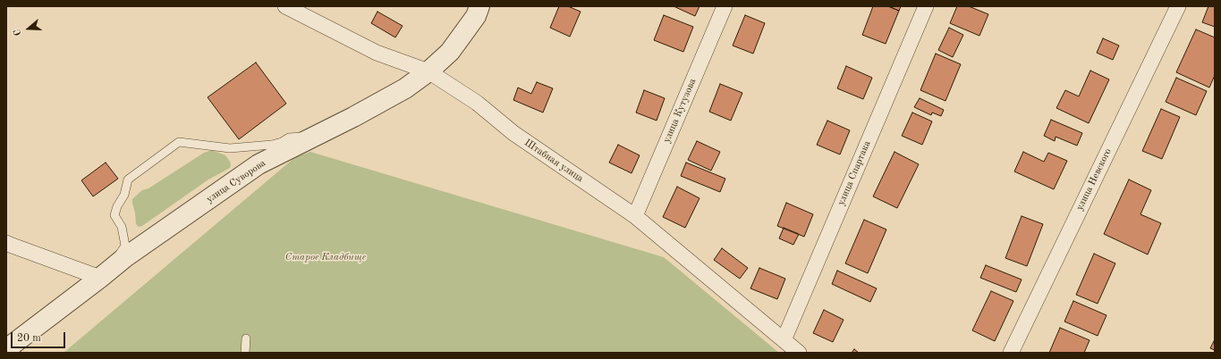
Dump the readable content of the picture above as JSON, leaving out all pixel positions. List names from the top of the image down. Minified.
{"streets":{"street":["улица Кутузова","Штабная улица","улица Спартака","улица Невского","улица Суворова"]},"crossings":[["улица Кутузова","Штабная улица"],["Штабная улица","улица Спартака"],["Штабная улица","улица Суворова"]],"parks":["Старое Кладбище"],"scale_bar":"20 m","north":"left"}
